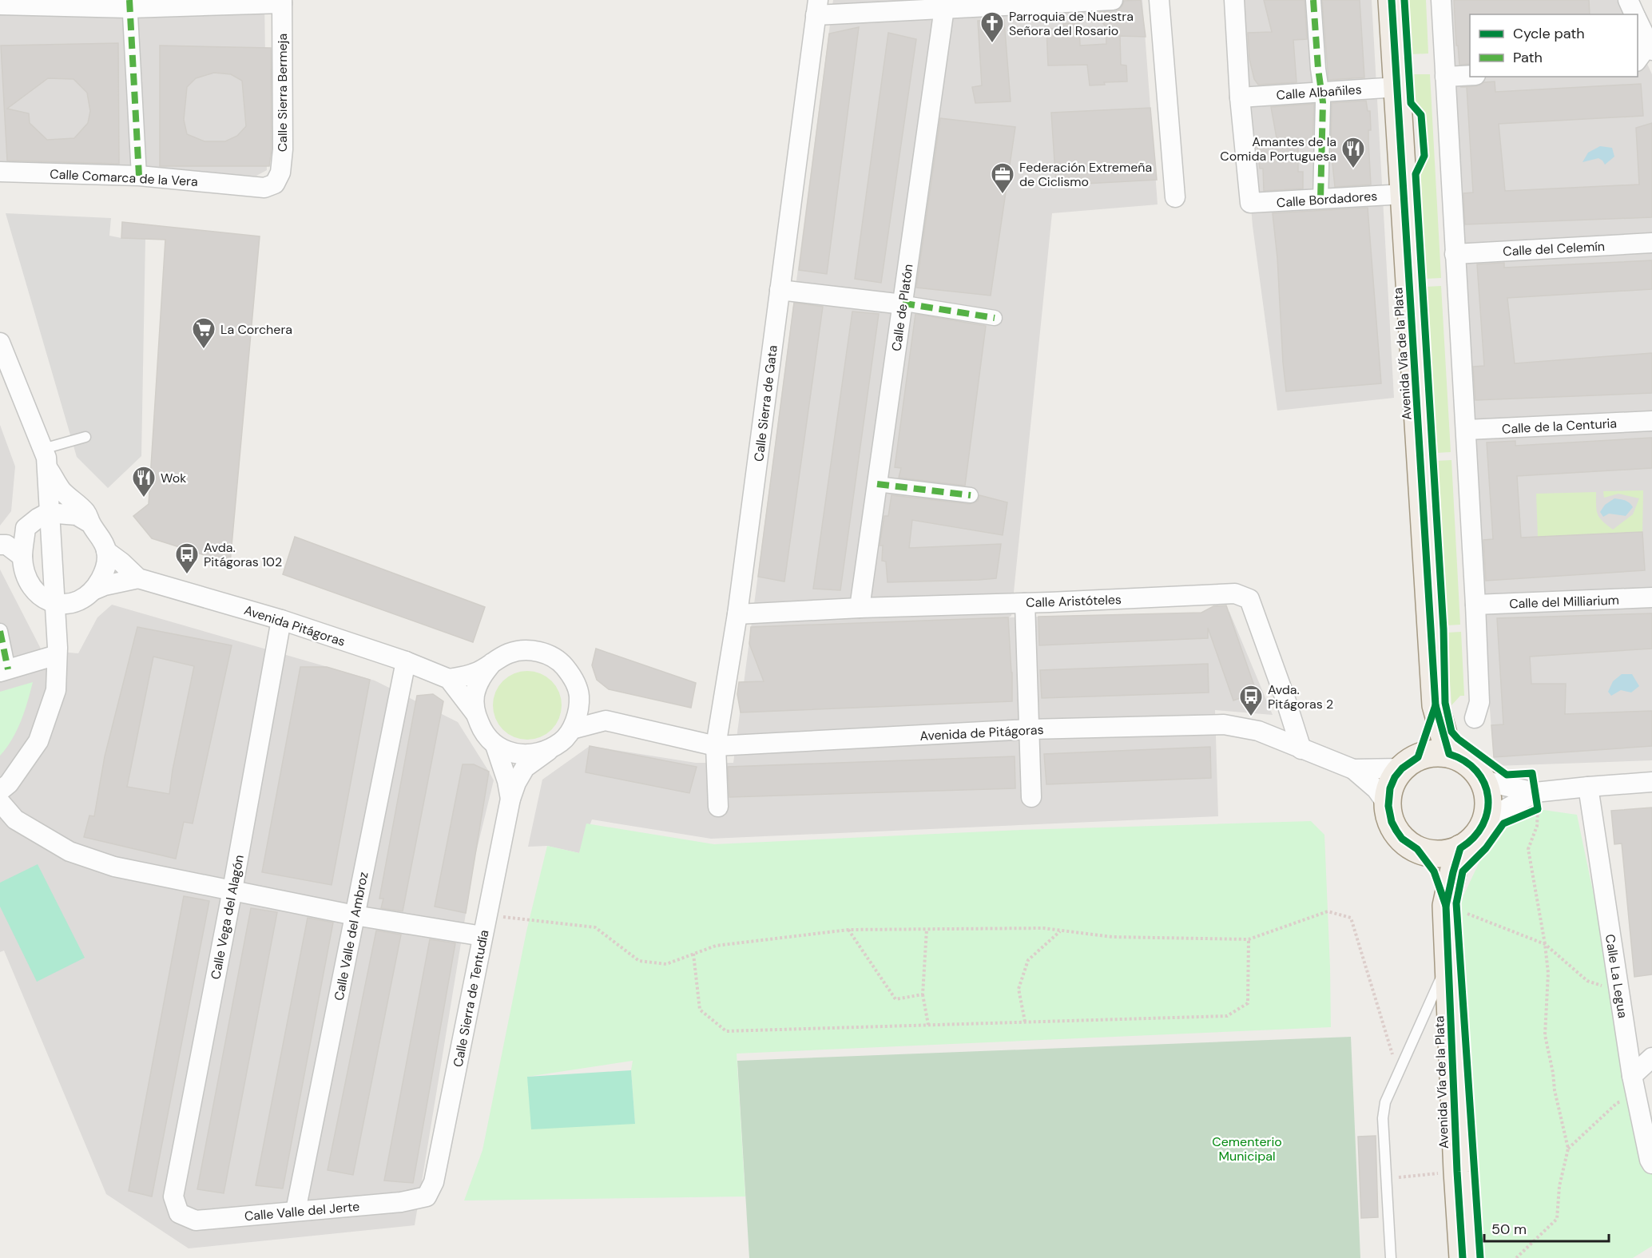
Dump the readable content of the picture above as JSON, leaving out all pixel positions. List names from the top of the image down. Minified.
{"streets":{"main road":["Avenida Vía de la Plata"],"street":["Calle Albañiles","Calle Sierra Bermeja","Calle Comarca de la Vera","Calle Bordadores","Calle del Celemín","Calle de Platón","Calle Sierra de Gata","Calle de la Centuria","Calle Aristóteles","Calle del Milliarium","Avenida Pitágoras","Avenida de Pitágoras","Calle Vega del Alagón","Calle Valle del Ambroz","Calle La Legua","Calle Sierra de Tentudía","Calle Valle del Jerte"]},"crossings":[["Calle Albañiles","Calle Bordadores"],["Calle Albañiles","Avenida Vía de la Plata"],["Calle Sierra Bermeja","Calle Comarca de la Vera"],["Calle Bordadores","Avenida Vía de la Plata"],["Calle de Platón","Calle Aristóteles"],["Calle Sierra de Gata","Calle Aristóteles"],["Calle Sierra de Gata","Avenida de Pitágoras"],["Calle Aristóteles","Avenida de Pitágoras"],["Avenida Pitágoras","Avenida de Pitágoras"],["Avenida Pitágoras","Calle Vega del Alagón"],["Avenida Pitágoras","Calle Valle del Ambroz"],["Avenida Pitágoras","Calle Sierra de Tentudía"],["Avenida de Pitágoras","Calle Sierra de Tentudía"],["Calle Vega del Alagón","Calle Valle del Jerte"],["Calle Valle del Ambroz","Calle Valle del Jerte"],["Calle Sierra de Tentudía","Calle Valle del Jerte"]],"parks":["Cementerio Municipal"],"places":{"church":["Parroquia de Nuestra Señora del Rosario"],"restaurant":["Amantes de la Comida Portuguesa","Wok"],"office":["Federación Extremeña de Ciclismo"],"supermarket":["La Corchera"],"bus stop":["Avda. Pitágoras 102","Avda. Pitágoras 2"]},"legend":["Cycle path","Path"],"scale_bar":"50 m"}
